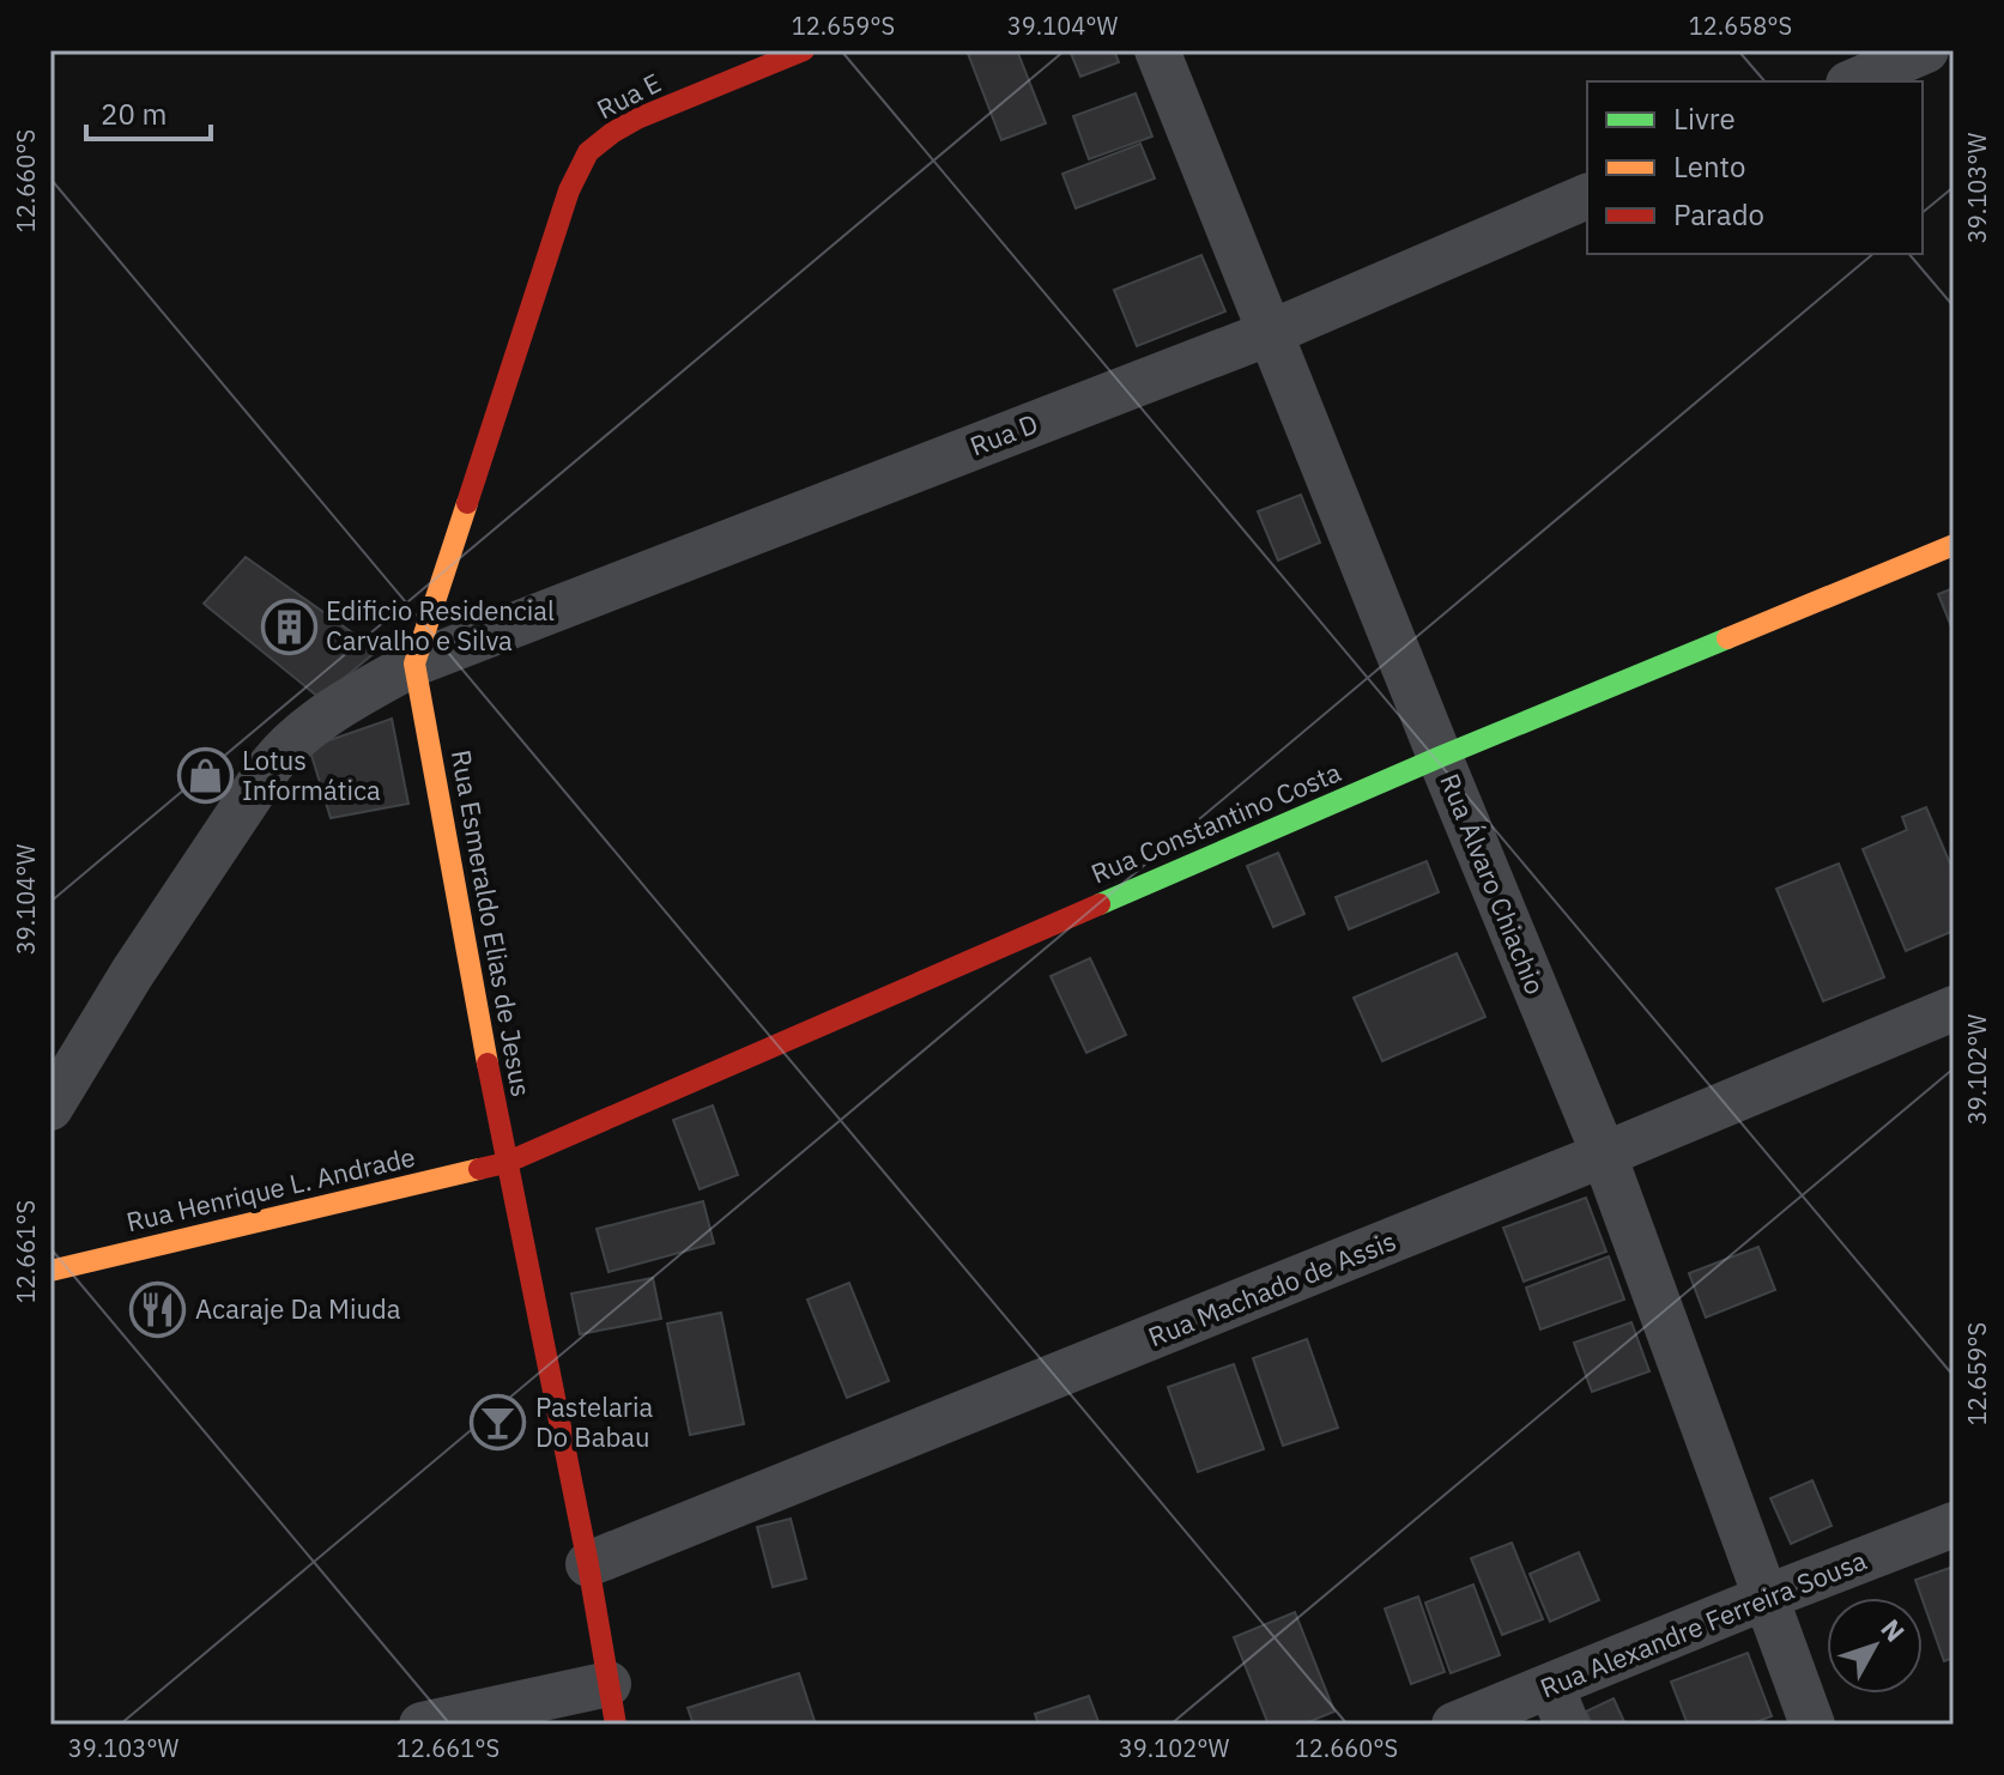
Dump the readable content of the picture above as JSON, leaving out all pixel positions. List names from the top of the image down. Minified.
{"streets":{"street":["Rua E","Rua D","Rua Constantino Costa","Rua Álvaro Chiachio","Rua Esmeraldo Elias de Jesus","Rua Henrique L. Andrade","Rua Machado de Assis","Rua Alexandre Ferreira Sousa"]},"crossings":[["Rua E","Rua Esmeraldo Elias de Jesus"],["Rua D","Rua Álvaro Chiachio"],["Rua D","Rua Esmeraldo Elias de Jesus"],["Rua Constantino Costa","Rua Álvaro Chiachio"],["Rua Constantino Costa","Rua Esmeraldo Elias de Jesus"],["Rua Constantino Costa","Rua Henrique L. Andrade"],["Rua Álvaro Chiachio","Rua Machado de Assis"],["Rua Álvaro Chiachio","Rua Alexandre Ferreira Sousa"],["Rua Esmeraldo Elias de Jesus","Rua Henrique L. Andrade"],["Rua Esmeraldo Elias de Jesus","Rua Machado de Assis"]],"places":{"building":["Edificio Residencial Carvalho e Silva"],"shop":["Lotus Informática"],"restaurant":["Acaraje Da Miuda"],"bar":["Pastelaria Do Babau"]},"legend":["Livre","Lento","Parado"],"scale_bar":"20 m","north":"top right","coordinates":["12.659°S","39.104°W","12.658°S","12.660°S","39.103°W","39.102°W","12.661°S"]}
